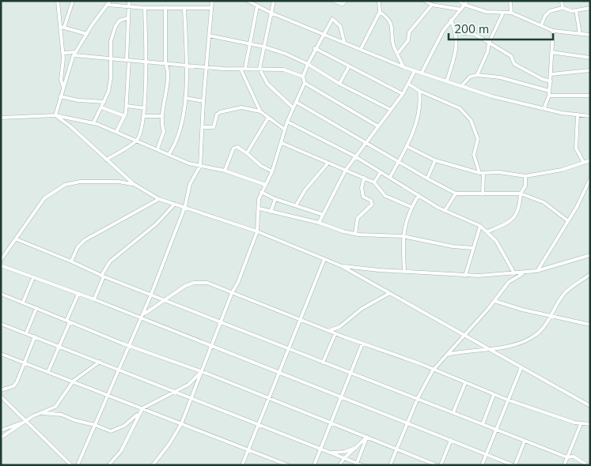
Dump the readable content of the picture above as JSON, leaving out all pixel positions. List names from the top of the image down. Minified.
{"scale_bar":"200 m"}
